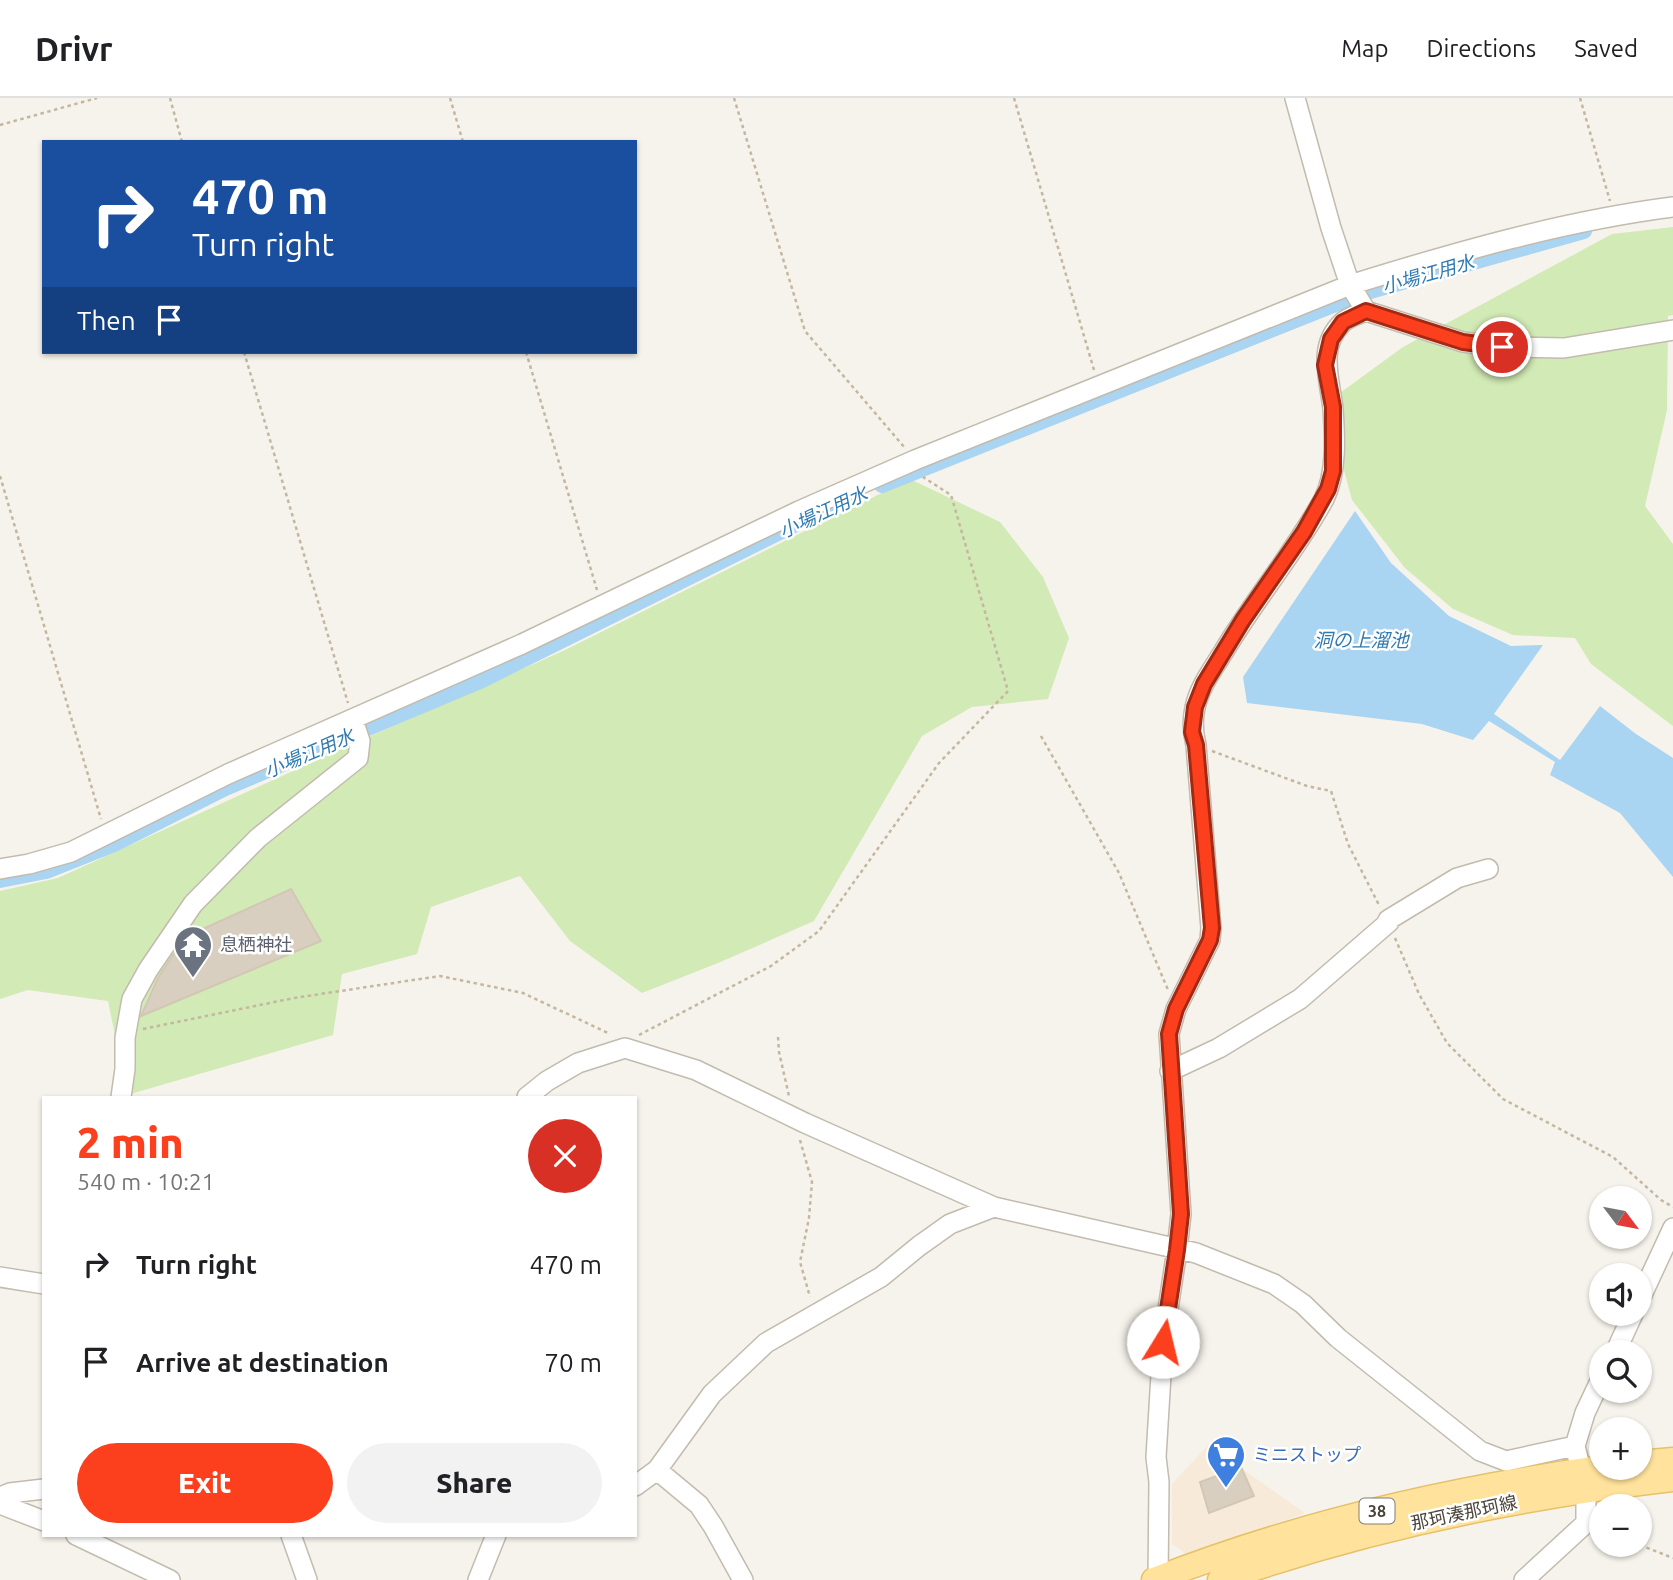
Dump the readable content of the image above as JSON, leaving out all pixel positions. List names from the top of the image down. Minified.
{"streets":{"main road":["38","那珂湊那珂線"]},"water":["小場江用水","洞の上溜池"],"places":{"temple":["息栖神社"],"supermarket":["ミニストップ"]},"north":"bottom right","page":{"header":"Drivr","nav":["Map","Directions","Saved"],"turn":["470 m","Turn right"],"then":"Then","heading":["2 min","540 m · 10:21"],"map_buttons":["+","−"],"list":[{"name":"Turn right","value":"470 m"},{"name":"Arrive at destination","value":"70 m"}],"buttons":["Exit","Share"]}}
